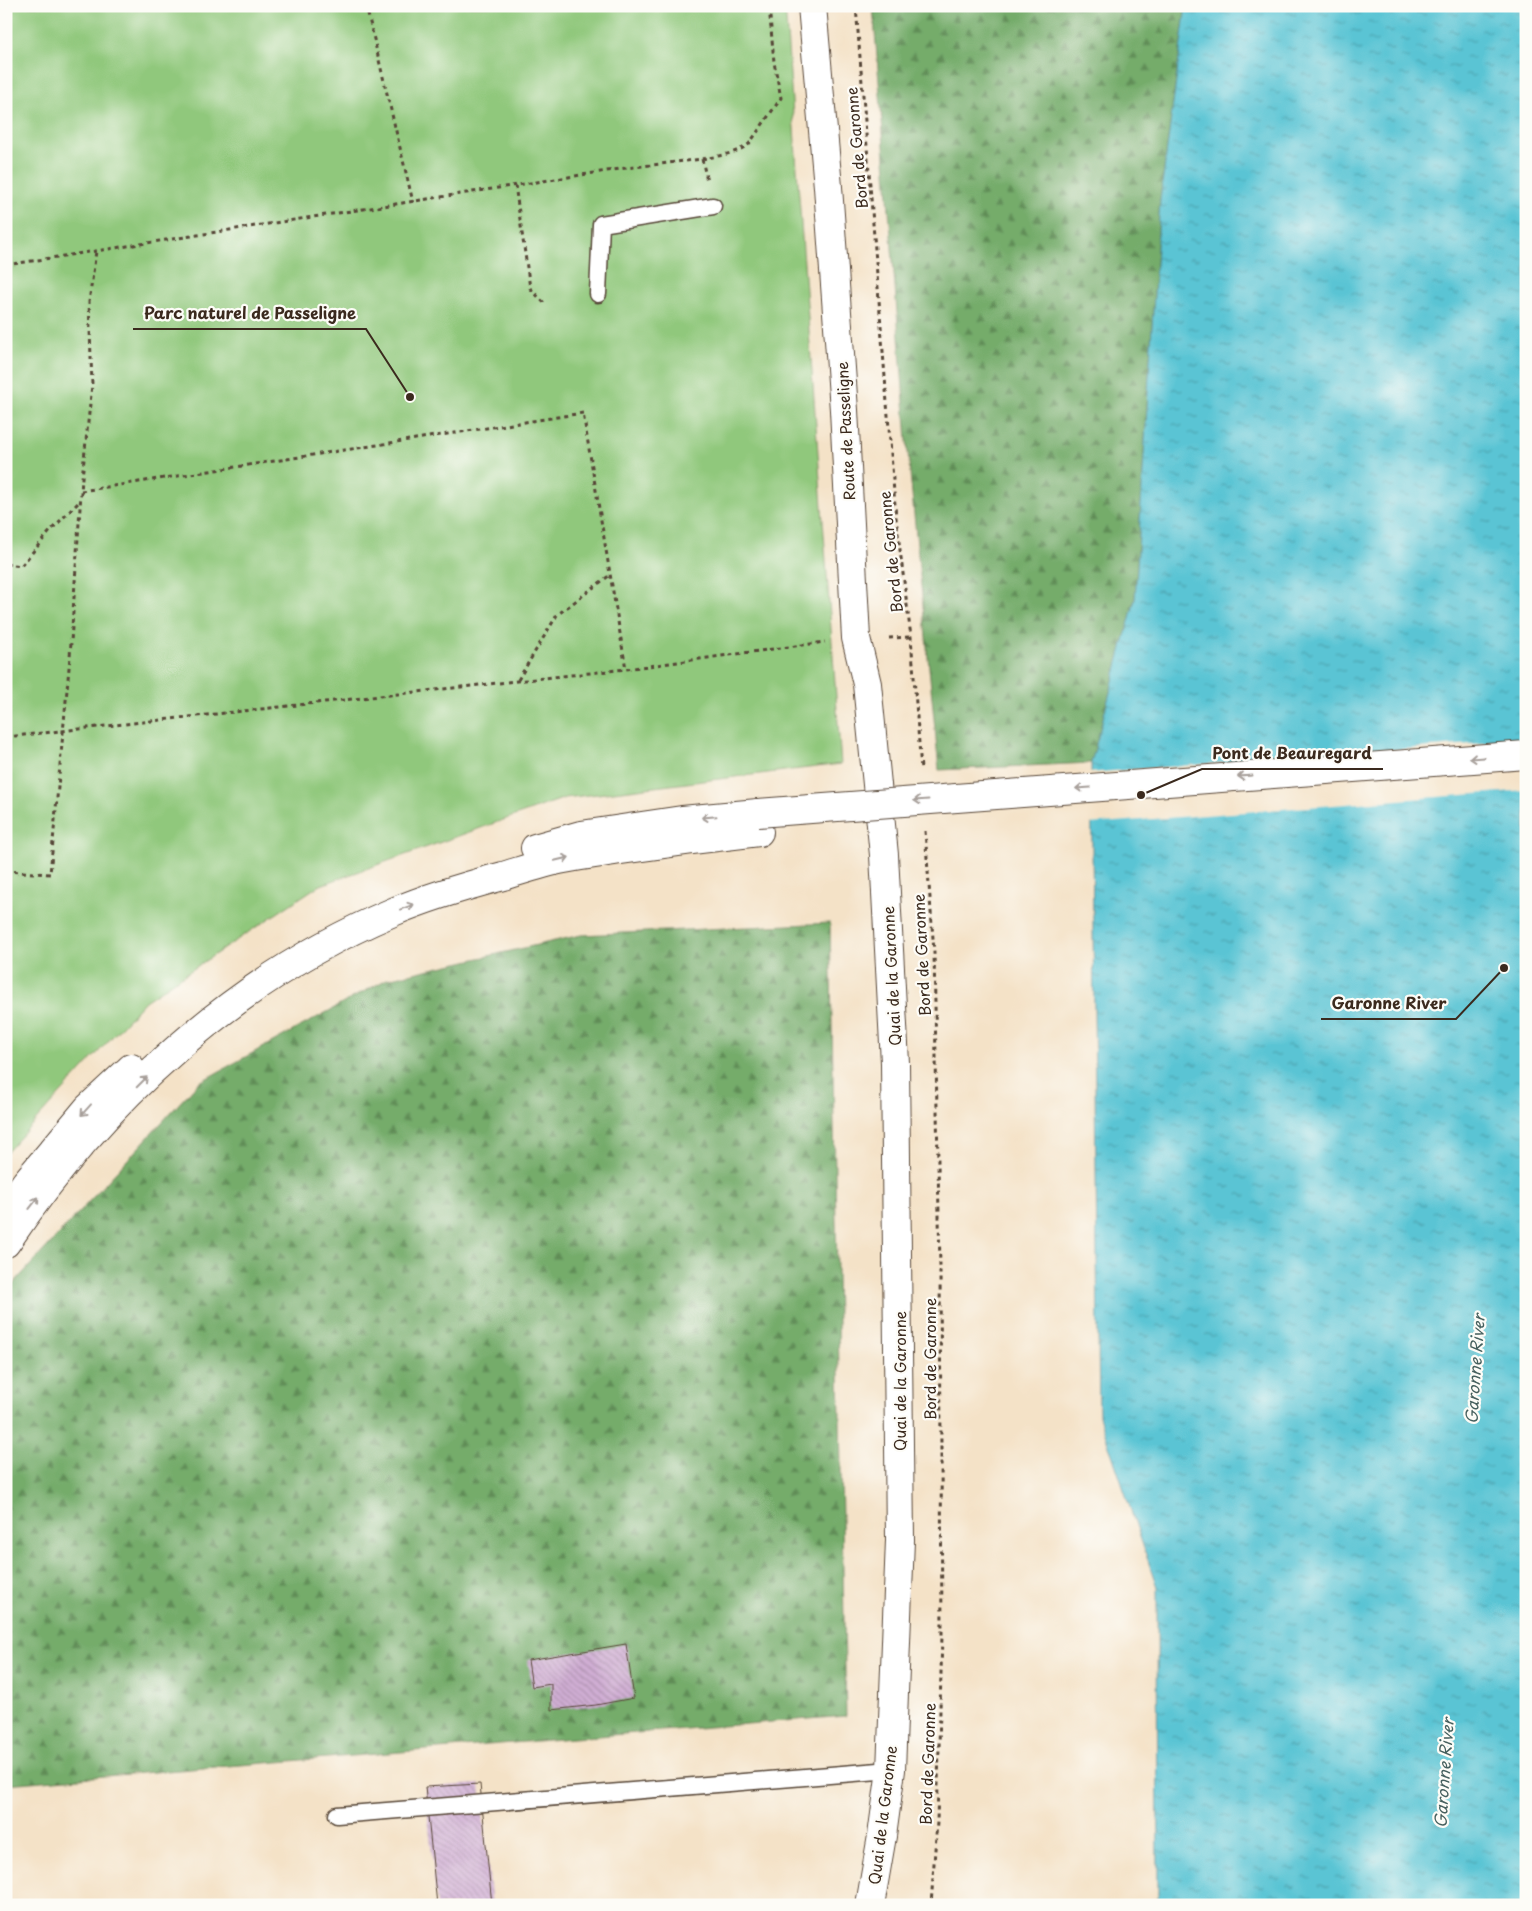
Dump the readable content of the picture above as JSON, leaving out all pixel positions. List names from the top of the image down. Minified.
{"streets":{"main road":["Route de Passeligne","Quai de la Garonne"],"path":["Bord de Garonne"]},"crossings":[["Route de Passeligne","Quai de la Garonne"]],"water":["Garonne River"],"places":["Parc naturel de Passeligne","Pont de Beauregard","Garonne River"]}
